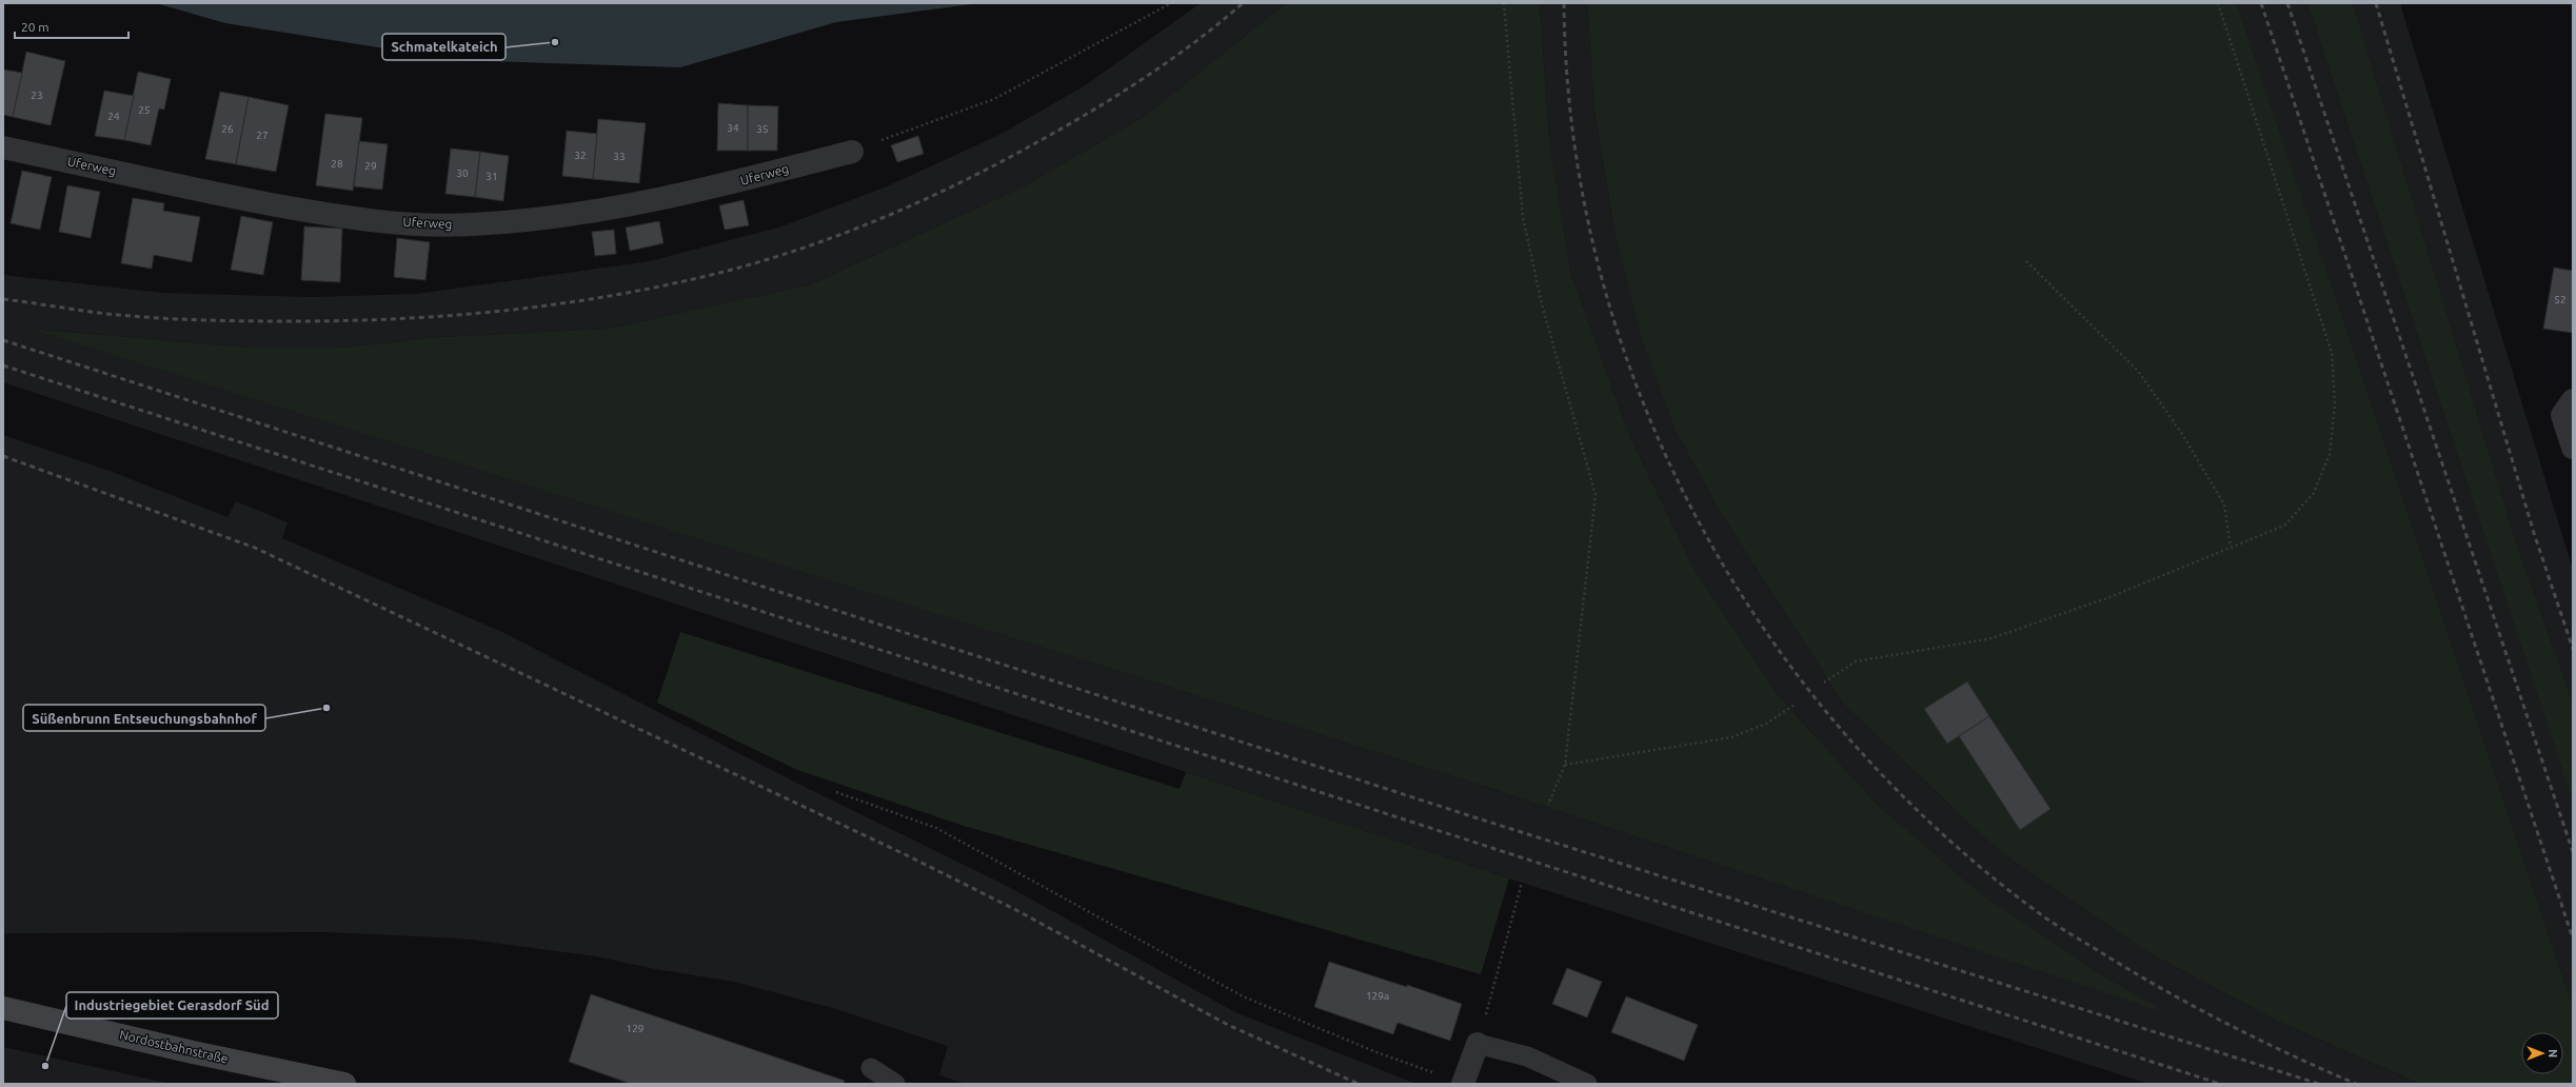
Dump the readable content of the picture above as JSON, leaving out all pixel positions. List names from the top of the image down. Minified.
{"streets":{"street":["Uferweg","Nordostbahnstraße"]},"places":["Schmatelkateich","Süßenbrunn Entseuchungsbahnhof","Industriegebiet Gerasdorf Süd"],"house_numbers":["23","25","24","34","26","35","27","32","33","28","29","30","31","52","129a","129"],"scale_bar":"20 m","north":"right"}
